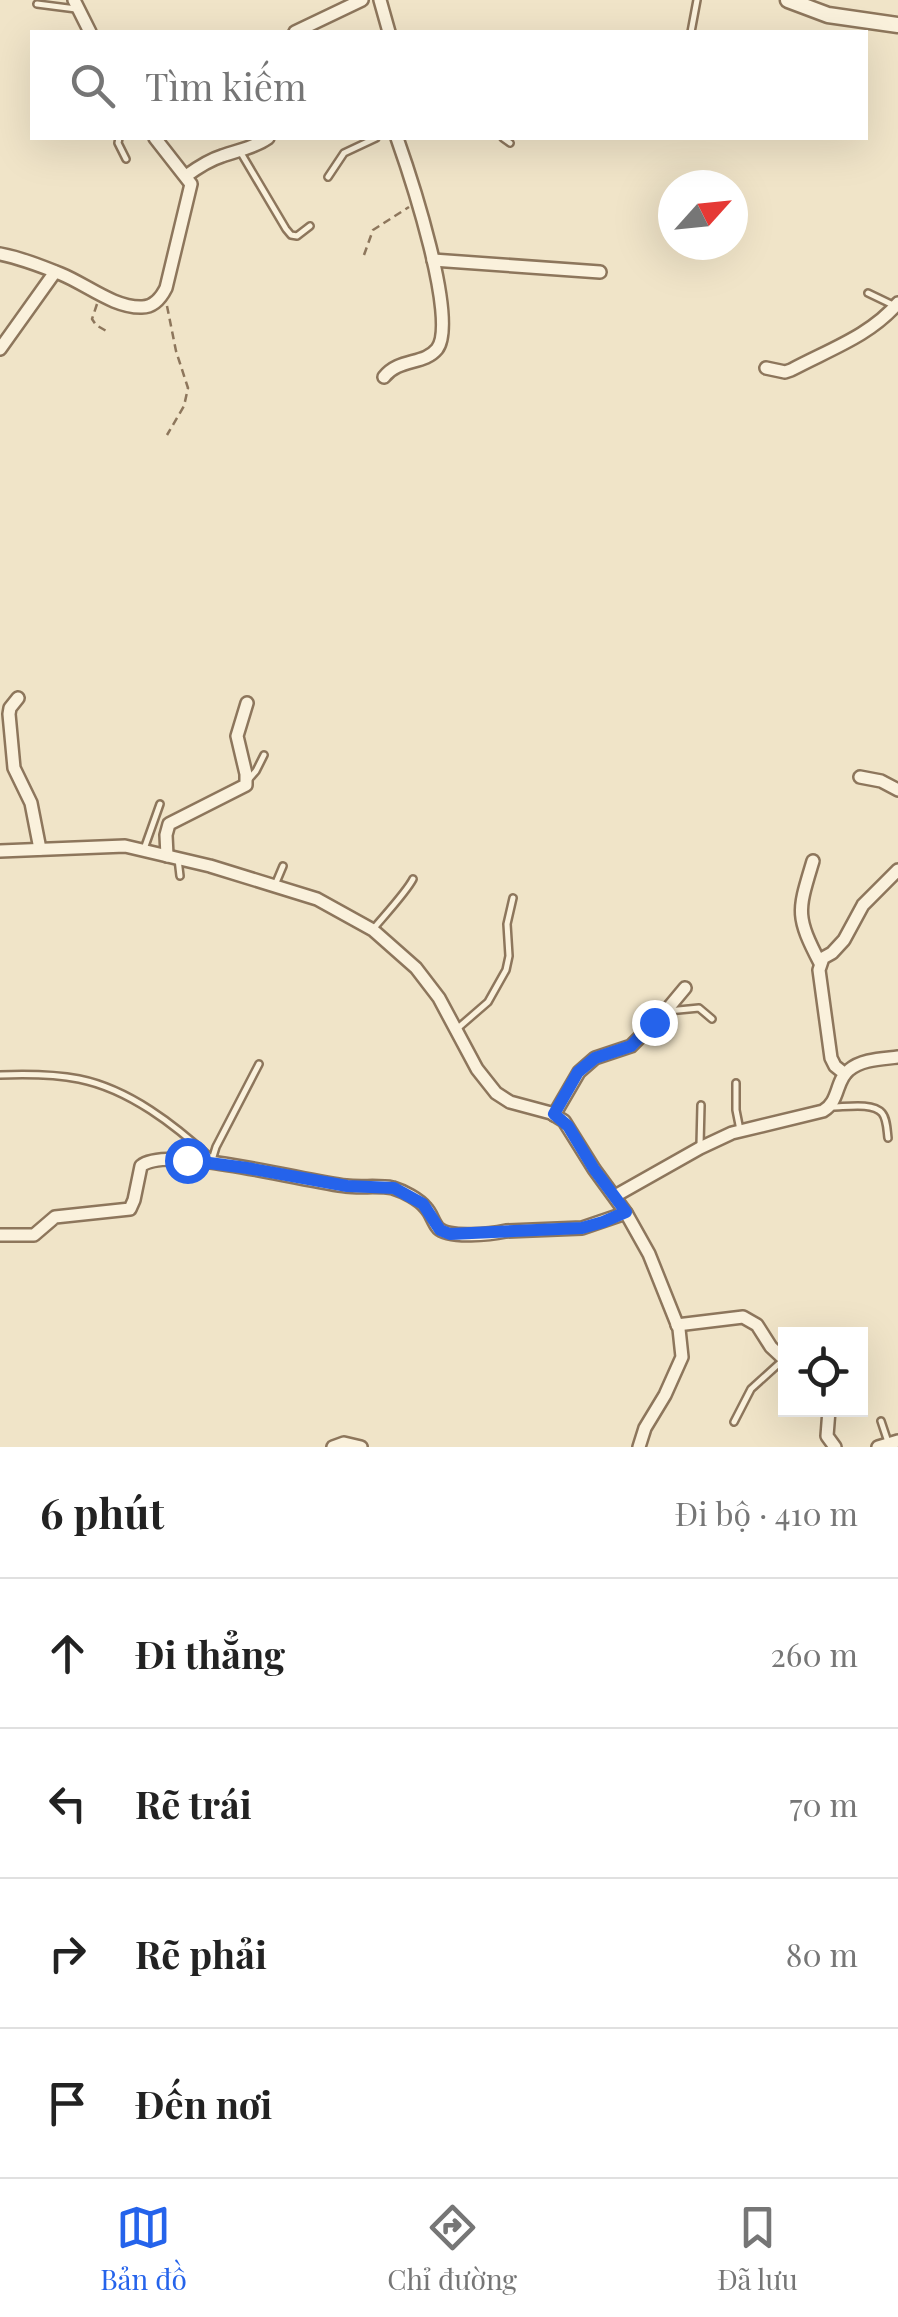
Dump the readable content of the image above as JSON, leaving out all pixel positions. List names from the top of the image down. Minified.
{"north":"top right","page":{"search":"Tìm kiếm","heading":["6 phút","Đi bộ · 410 m"],"list":[["Đi thẳng","260 m"],["Rẽ trái","70 m"],["Rẽ phải","80 m"],"Đến nơi"],"nav":["Bản đồ","Chỉ đường","Đã lưu"]}}
